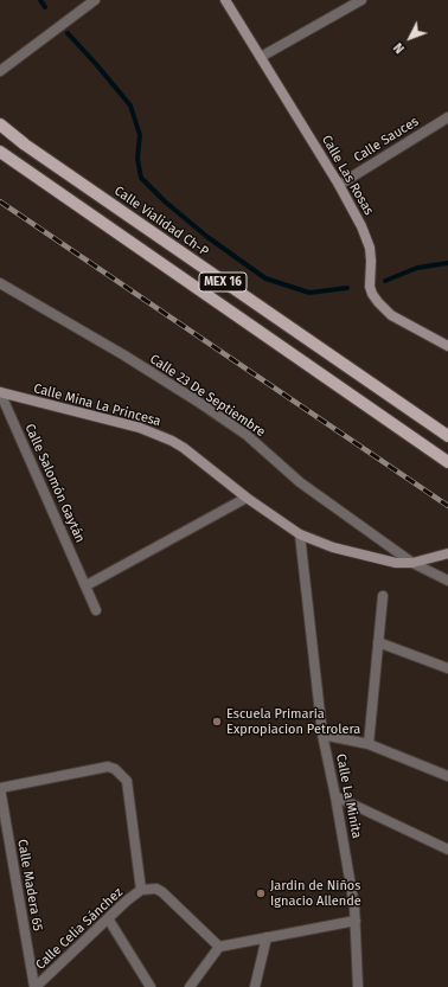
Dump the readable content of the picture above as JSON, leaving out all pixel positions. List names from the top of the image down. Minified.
{"streets":{"main road":["Calle Vialidad Ch-P","MEX 16"],"street":["Calle Sauces","Calle Las Rosas","Calle 23 De Septiembre","Calle Mina La Princesa","Calle Salomón Gaytán","Calle La Minita","Calle Madera 65","Calle Celia Sánchez"]},"crossings":[["Calle Sauces","Calle Las Rosas"],["Calle 23 De Septiembre","Calle Mina La Princesa"],["Calle Mina La Princesa","Calle Salomón Gaytán"],["Calle Mina La Princesa","Calle La Minita"],["Calle Madera 65","Calle Celia Sánchez"]],"places":["Escuela Primaria Expropiacion Petrolera","Jardin de Niños Ignacio Allende"],"north":"bottom left"}
